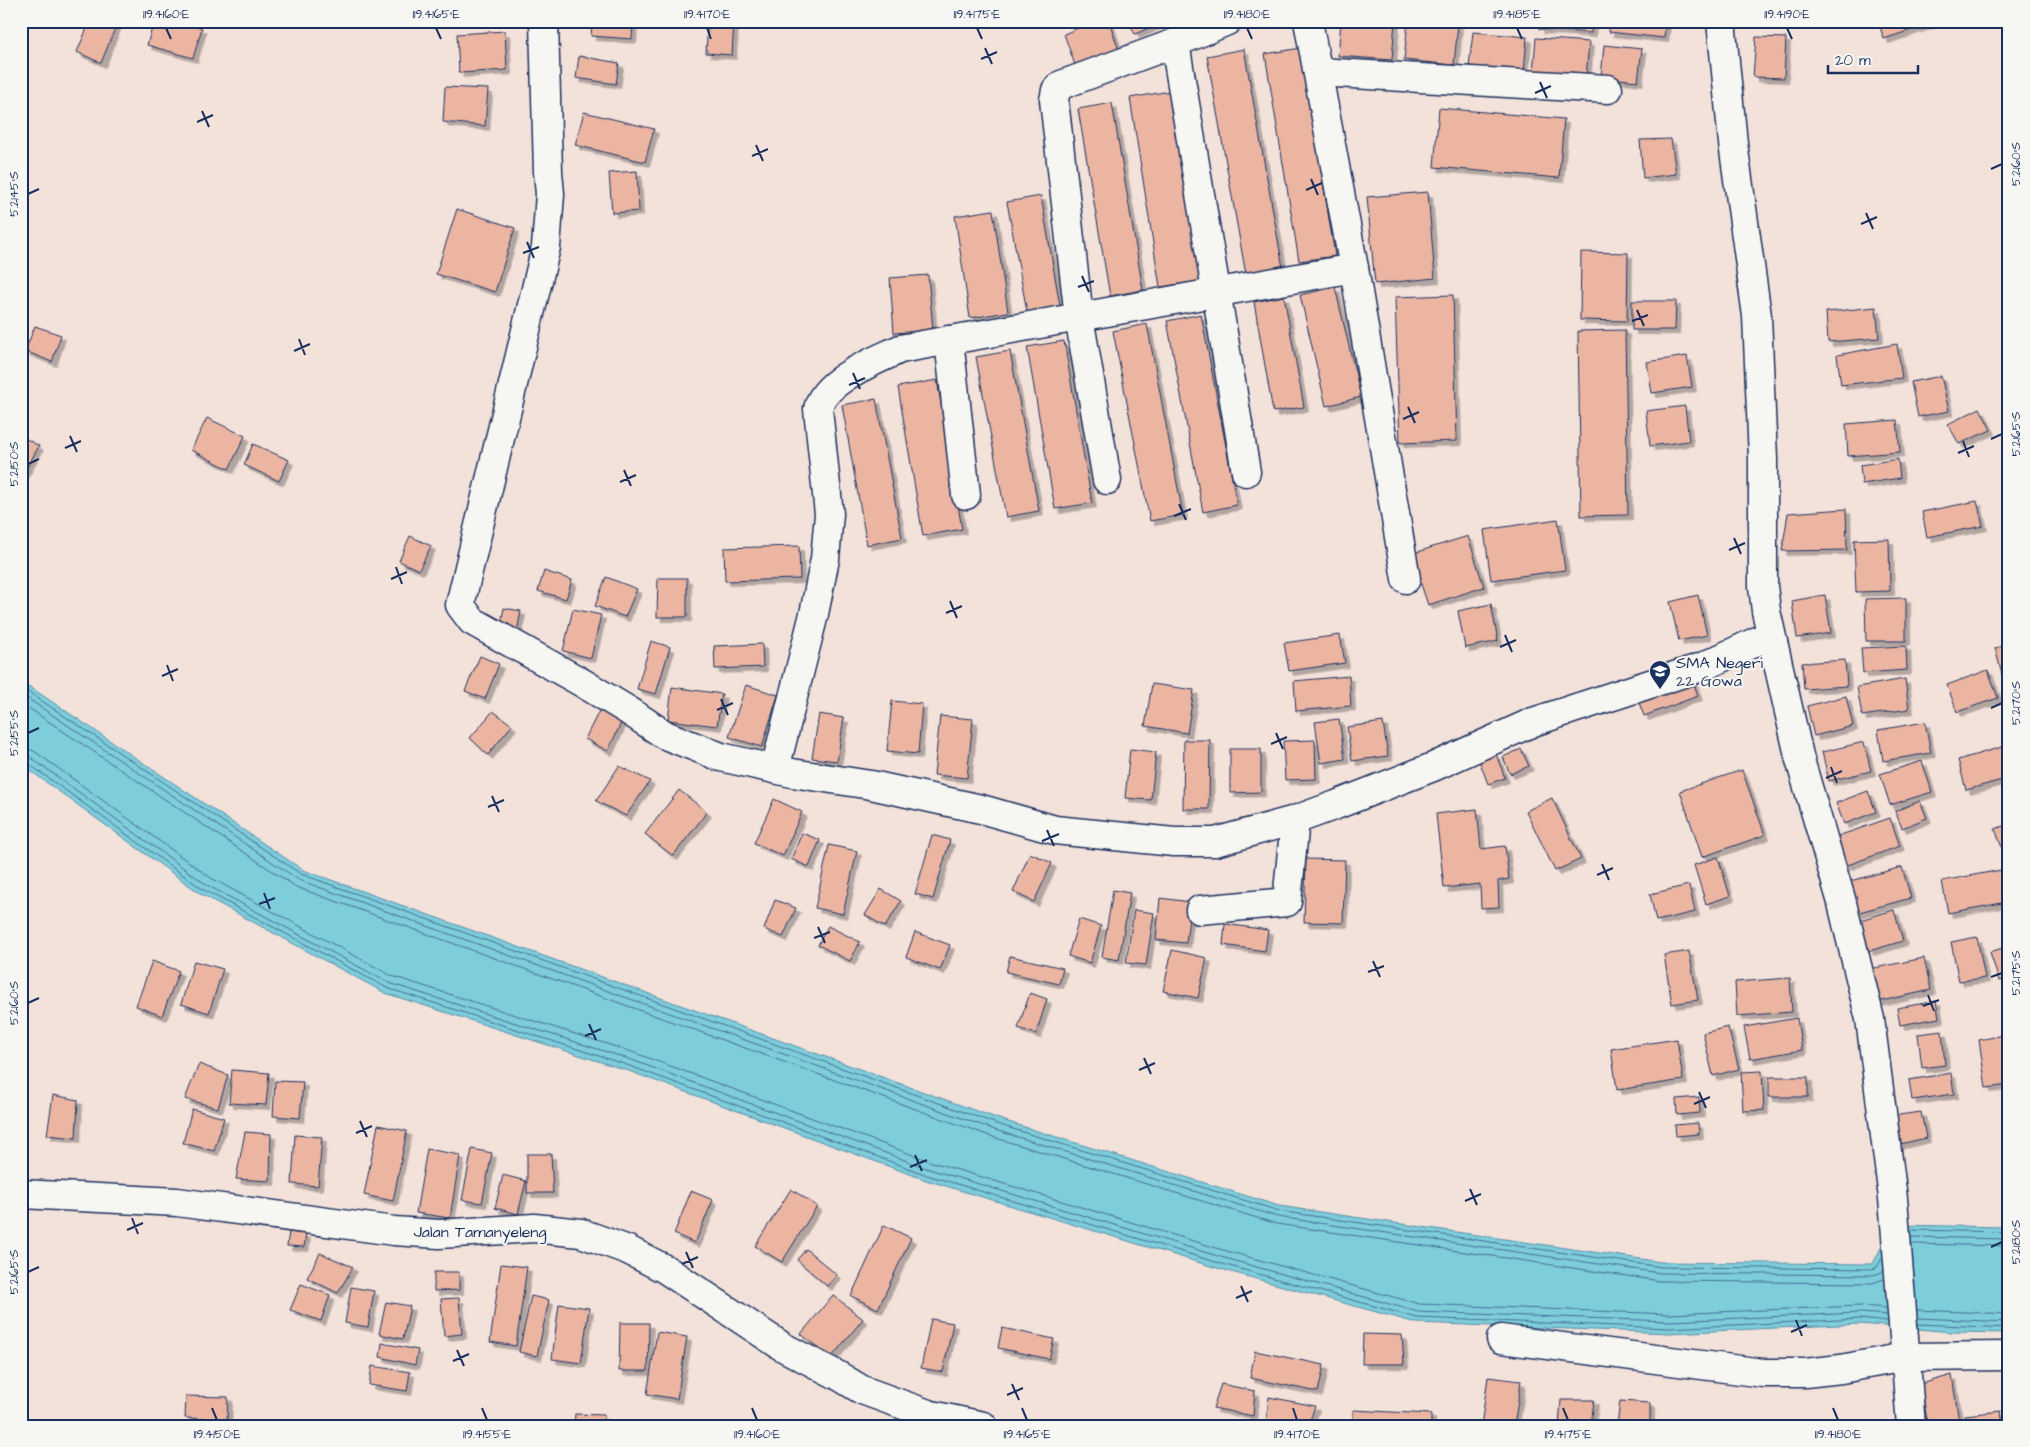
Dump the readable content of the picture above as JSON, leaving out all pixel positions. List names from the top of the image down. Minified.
{"streets":{"street":["Jalan Tamanyeleng"]},"places":{"school or university":["SMA Negeri 22 Gowa"]},"scale_bar":"20 m","coordinates":["119.4160°E","119.4165°E","119.4170°E","119.4175°E","119.4180°E","119.4185°E","119.4190°E","5.2160°S","5.2145°S","5.2165°S","5.2150°S","5.2170°S","5.2155°S","5.2175°S","5.2180°S","119.4150°E","119.4155°E"]}
